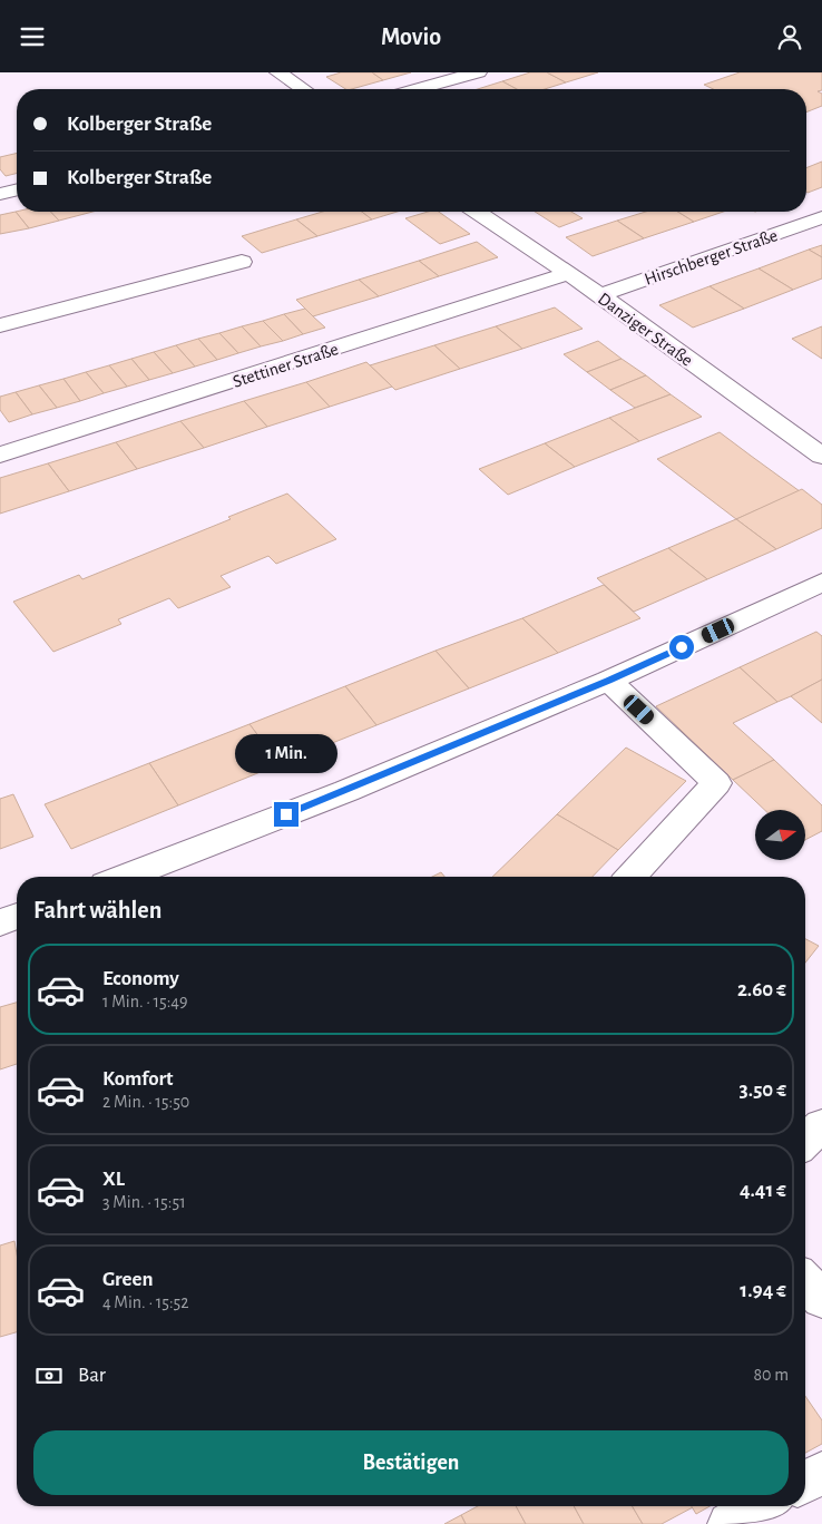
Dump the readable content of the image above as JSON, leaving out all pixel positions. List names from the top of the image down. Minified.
{"streets":{"street":["Hirschberger Straße","Danziger Straße","Stettiner Straße"]},"crossings":[["Hirschberger Straße","Danziger Straße"],["Danziger Straße","Stettiner Straße"]],"north":"right","page":{"header":"Movio","banner":["Kolberger Straße","Kolberger Straße"],"bubble":"1 Min.","heading":"Fahrt wählen","list":[{"name":"Economy","note":"1 Min. · 15:49","value":"2.60 €"},{"name":"Komfort","note":"2 Min. · 15:50","value":"3.50 €"},{"name":"XL","note":"3 Min. · 15:51","value":"4.41 €"},{"name":"Green","note":"4 Min. · 15:52","value":"1.94 €"}],"pay":["Bar","80 m"],"buttons":"Bestätigen"}}
